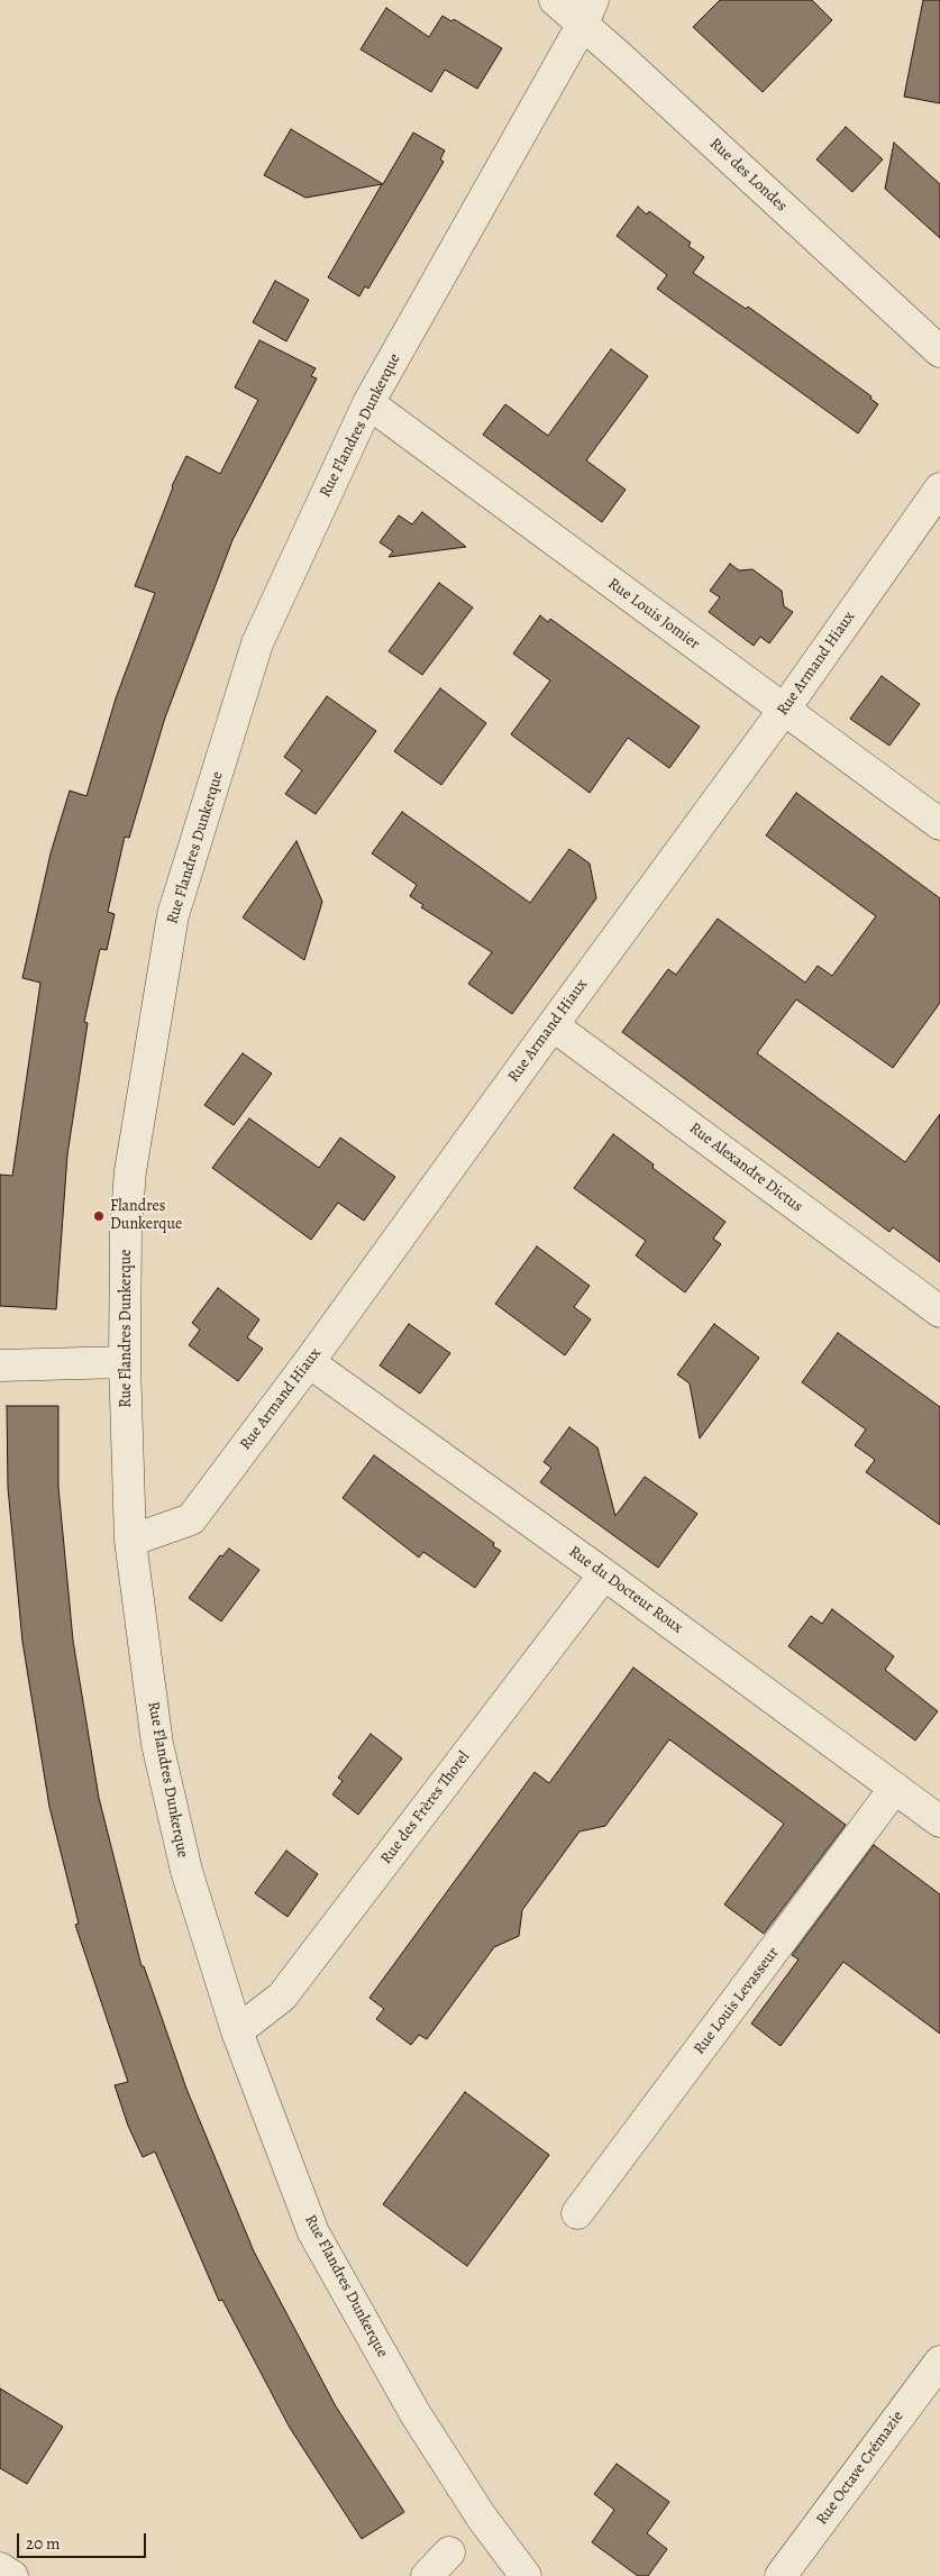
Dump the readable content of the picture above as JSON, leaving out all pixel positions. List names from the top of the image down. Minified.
{"streets":{"street":["Rue des Londes","Rue Flandres Dunkerque","Rue Louis Jomier","Rue Armand Hiaux","Rue Alexandre Dictus","Rue du Docteur Roux","Rue des Frères Thorel","Rue Louis Levasseur","Rue Octave Crémazie"]},"crossings":[["Rue des Londes","Rue Flandres Dunkerque"],["Rue Flandres Dunkerque","Rue Louis Jomier"],["Rue Flandres Dunkerque","Rue Armand Hiaux"],["Rue Flandres Dunkerque","Rue des Frères Thorel"],["Rue Louis Jomier","Rue Armand Hiaux"],["Rue Armand Hiaux","Rue Alexandre Dictus"],["Rue Armand Hiaux","Rue du Docteur Roux"],["Rue du Docteur Roux","Rue des Frères Thorel"],["Rue du Docteur Roux","Rue Louis Levasseur"]],"places":["Flandres Dunkerque"],"scale_bar":"20 m"}
